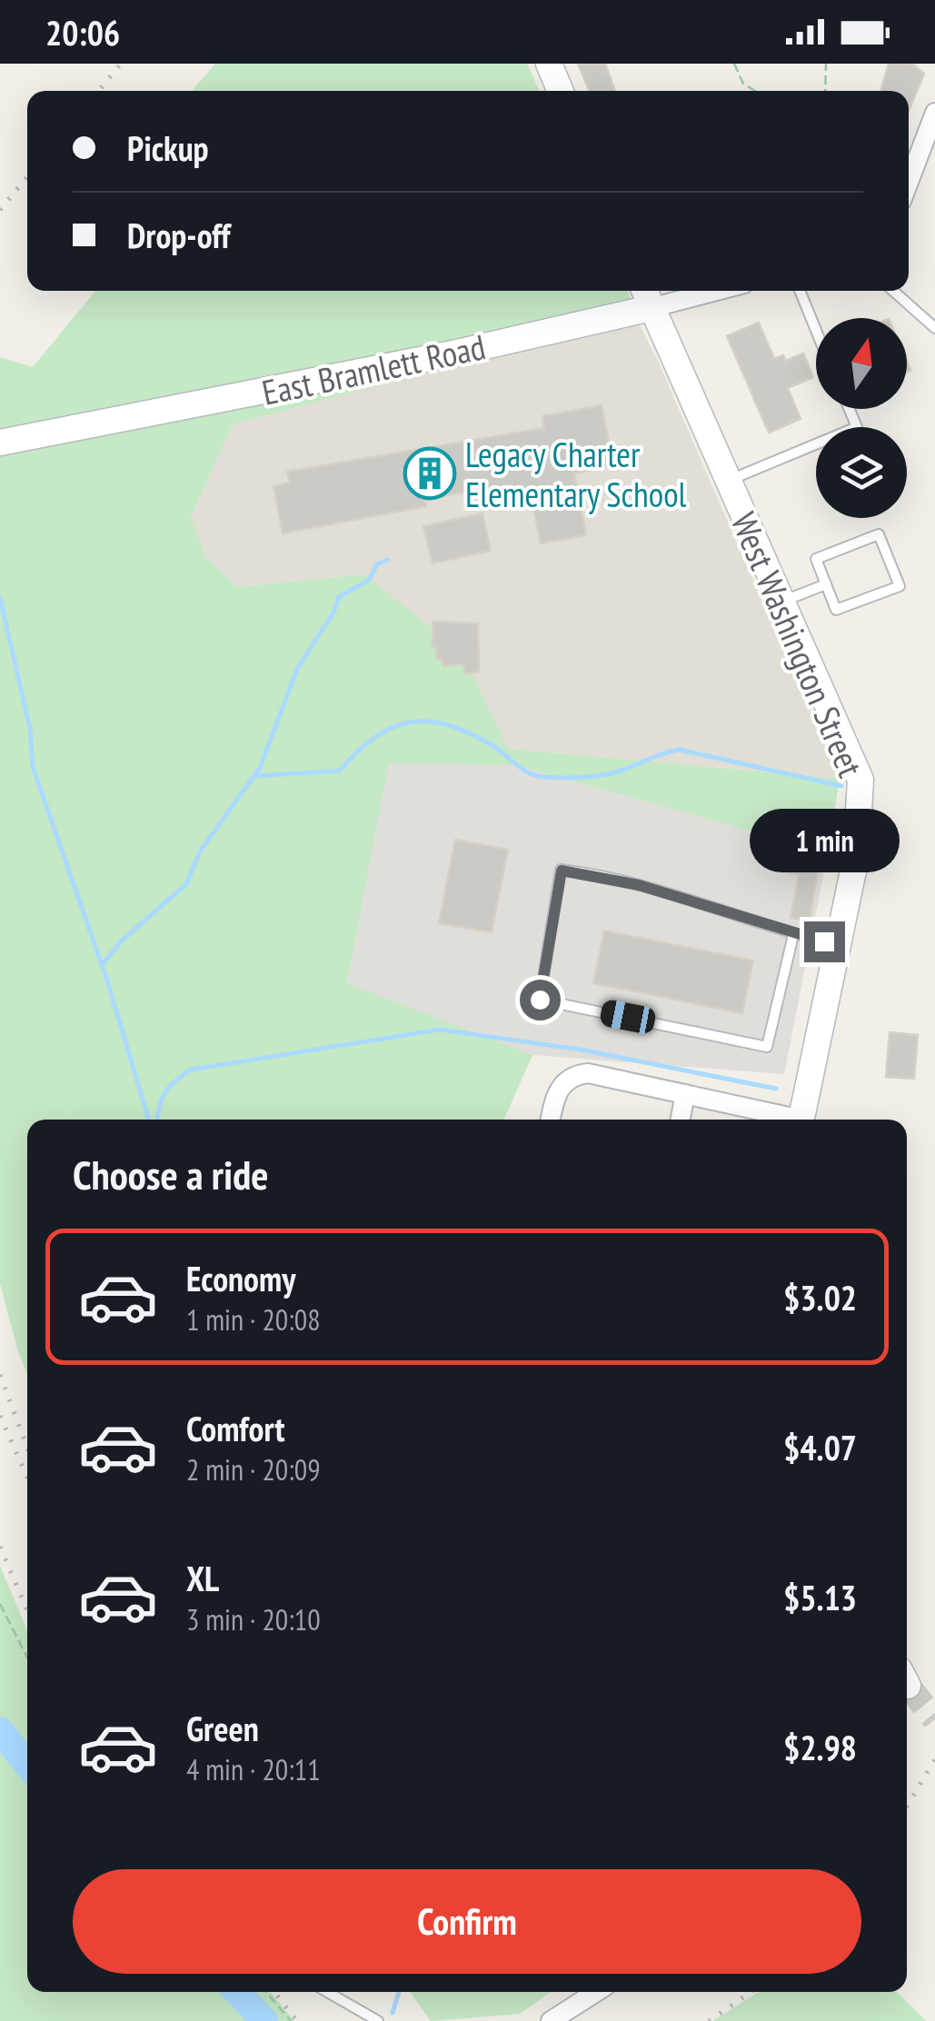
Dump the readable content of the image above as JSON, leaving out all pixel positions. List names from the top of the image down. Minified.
{"streets":{"street":["East Bramlett Road","West Washington Street"]},"crossings":[["East Bramlett Road","West Washington Street"]],"places":{"building":["Legacy Charter Elementary School"]},"north":"top","page":{"status":"20:06","banner":["Pickup","Drop-off"],"bubble":"1 min","heading":"Choose a ride","list":[{"name":"Economy","note":"1 min · 20:08","value":"$3.02"},{"name":"Comfort","note":"2 min · 20:09","value":"$4.07"},{"name":"XL","note":"3 min · 20:10","value":"$5.13"},{"name":"Green","note":"4 min · 20:11","value":"$2.98"}],"buttons":"Confirm"}}
